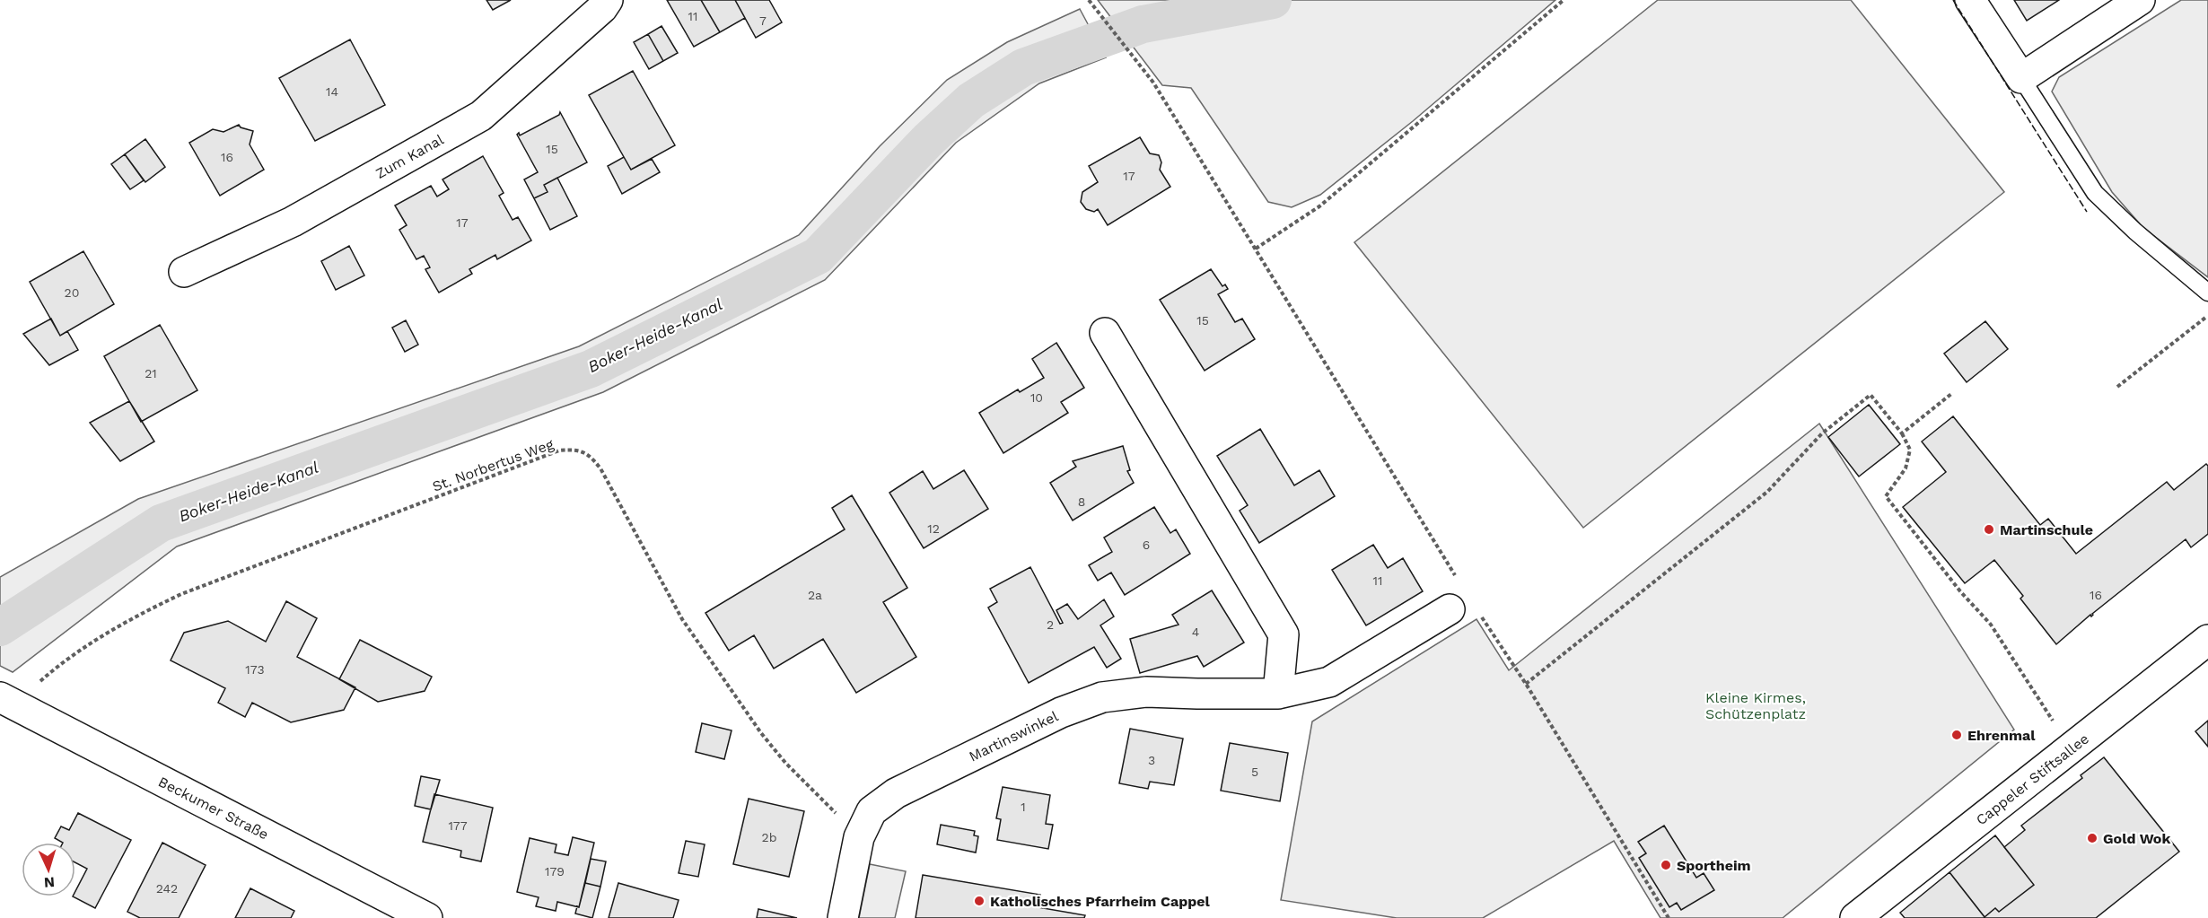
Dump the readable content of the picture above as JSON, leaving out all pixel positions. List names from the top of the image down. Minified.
{"streets":{"street":["Zum Kanal","Martinswinkel","Cappeler Stiftsallee","Beckumer Straße"],"path":["St. Norbertus Weg"]},"crossings":[["St. Norbertus Weg","Martinswinkel"],["St. Norbertus Weg","Beckumer Straße"]],"water":["Boker-Heide-Kanal"],"parks":["Kleine Kirmes, Schützenplatz"],"places":["Martinschule","Ehrenmal","Gold Wok","Sportheim","Katholisches Pfarrheim Cappel"],"house_numbers":["11","7","14","15","16","17","17","20","15","21","10","8","12","6","11","2a","16","2","4","173","3","5","1","177","2b","179","242"],"north":"bottom"}
